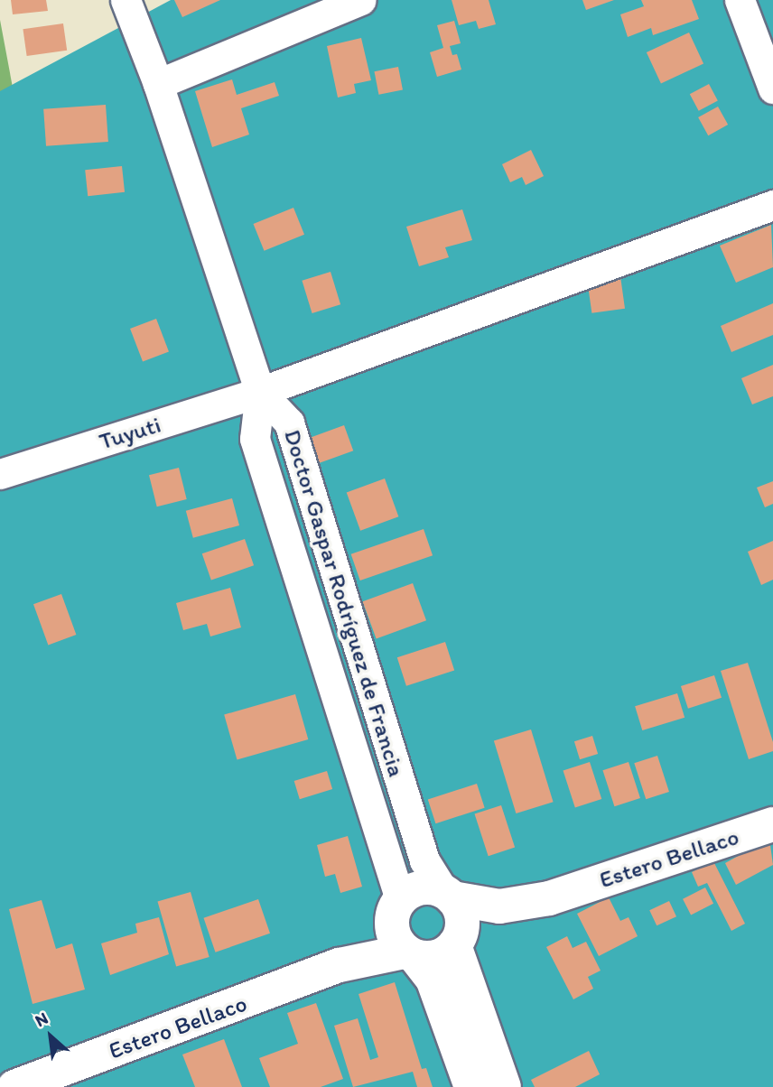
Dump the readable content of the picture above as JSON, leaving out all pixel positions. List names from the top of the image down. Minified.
{"streets":{"street":["Tuyuti","Doctor Gaspar Rodríguez de Francia","Estero Bellaco"]},"crossings":[["Tuyuti","Doctor Gaspar Rodríguez de Francia"],["Doctor Gaspar Rodríguez de Francia","Estero Bellaco"]],"north":"top left"}
